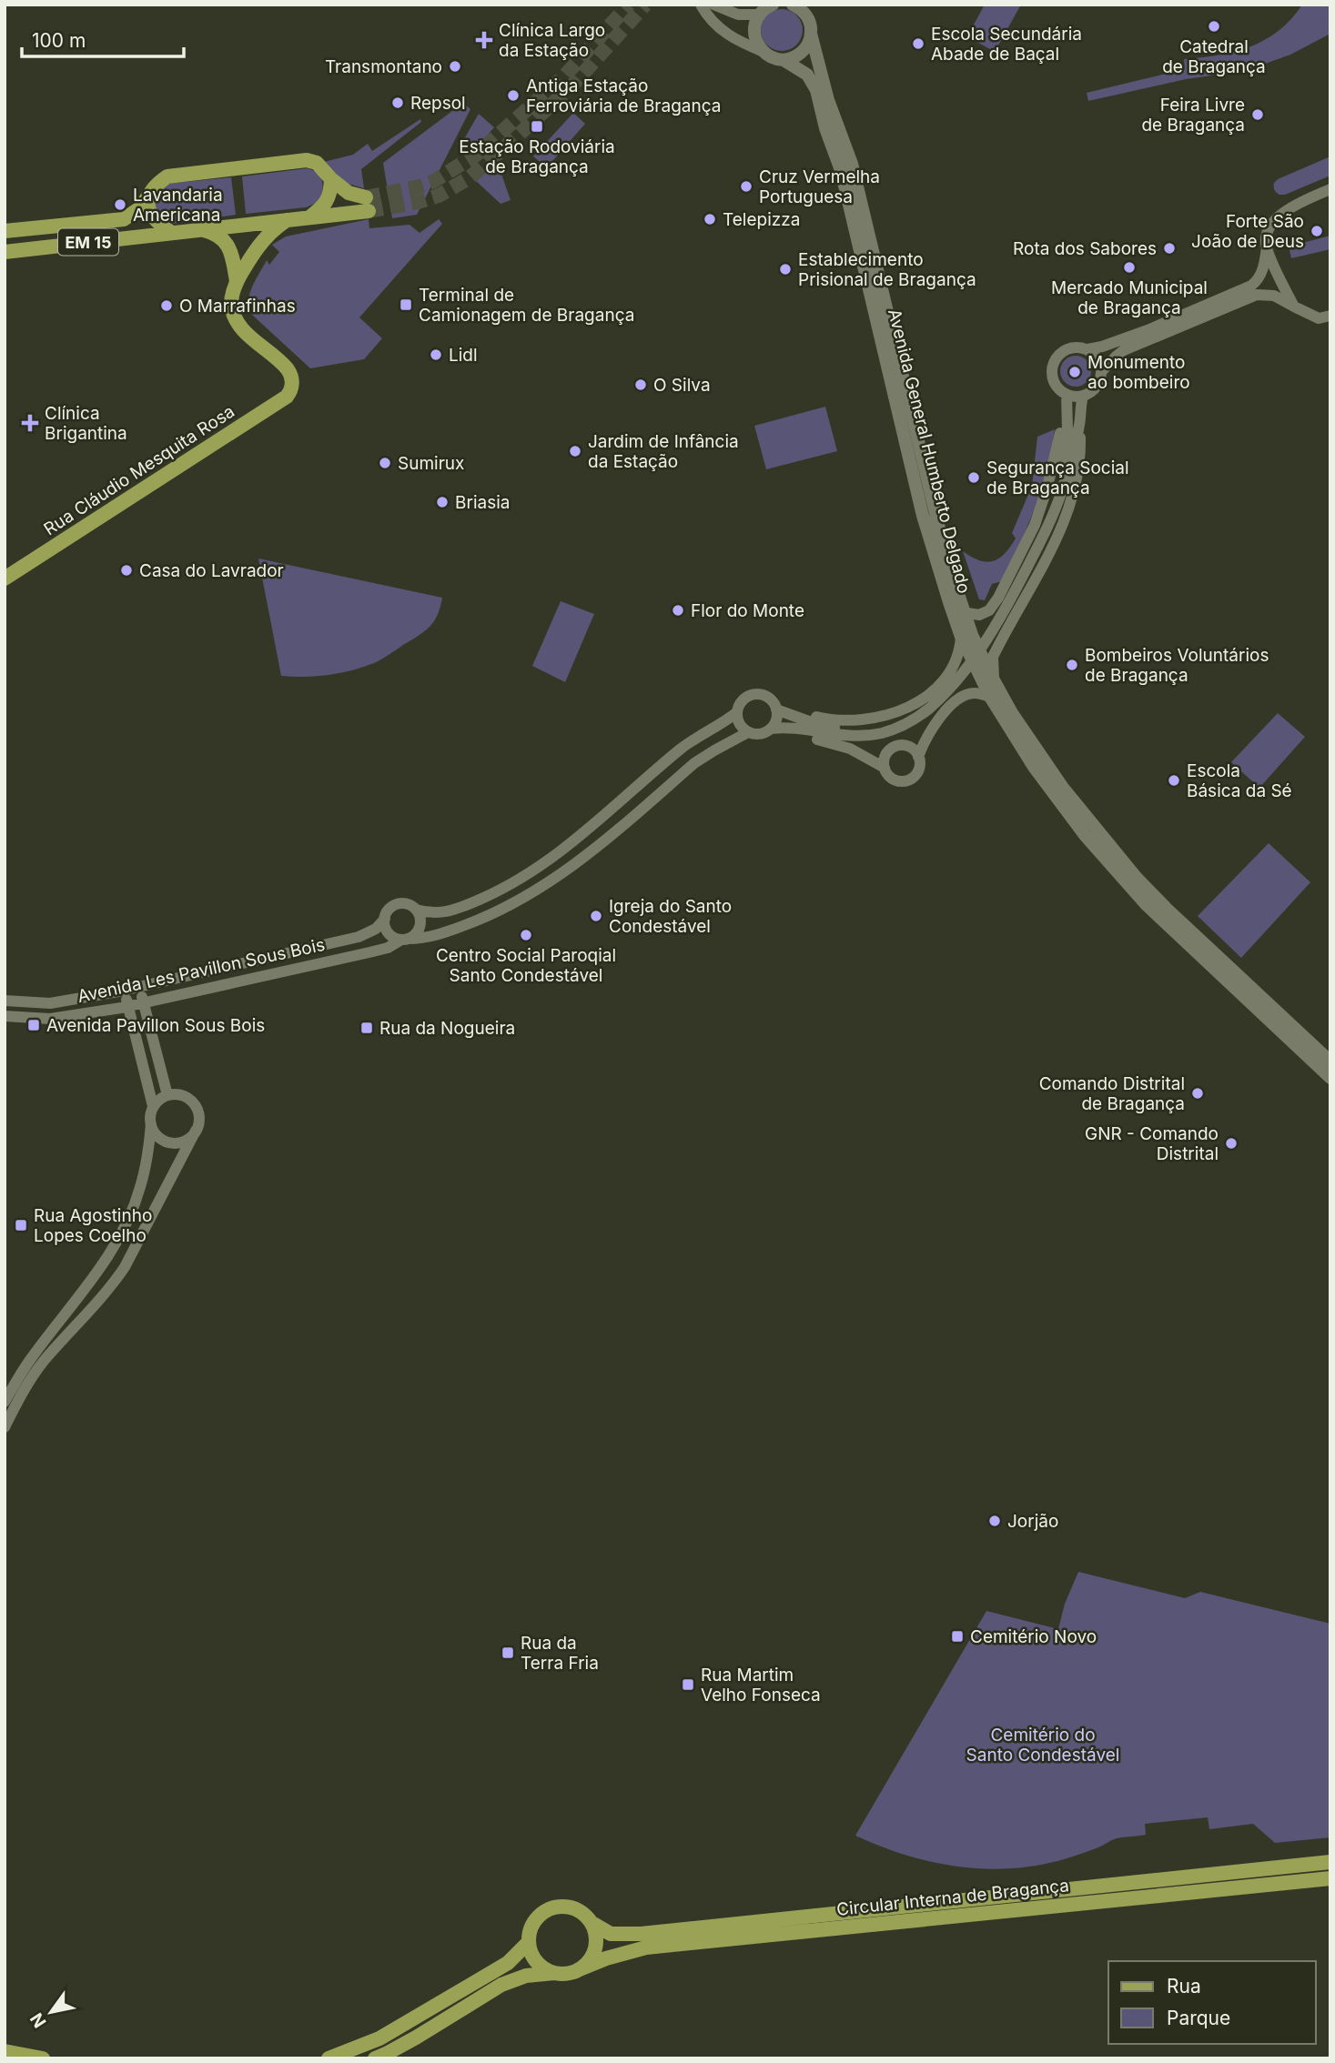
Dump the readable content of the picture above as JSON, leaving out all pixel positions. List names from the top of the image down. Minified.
{"streets":{"main road":["EM 15","Avenida General Humberto Delgado","Rua Cláudio Mesquita Rosa","Circular Interna de Bragança"],"street":["Avenida Les Pavillon Sous Bois"]},"parks":["Cemitério do Santo Condestável"],"places":{"other":["Catedral de Bragança","Escola Secundária Abade de Baçal","Transmontano","Antiga Estação Ferroviária de Bragança","Repsol","Feira Livre de Bragança","Cruz Vermelha Portuguesa","Lavandaria Americana","Telepizza","Forte São João de Deus","Rota dos Sabores","Mercado Municipal de Bragança","Establecimento Prisional de Bragança","O Marrafinhas","Lidl","Monumento ao bombeiro","O Silva","Jardim de Infância da Estação","Sumirux","Segurança Social de Bragança","Briasia","Casa do Lavrador","Flor do Monte","Bombeiros Voluntários de Bragança","Escola Básica da Sé","Igreja do Santo Condestável","Centro Social Paroqial Santo Condestável","Comando Distrital de Bragança","GNR - Comando Distrital","Jorjão"],"health":["Clínica Largo da Estação","Clínica Brigantina"],"transit":["Estação Rodoviária de Bragança","Terminal de Camionagem de Bragança","Avenida Pavillon Sous Bois","Rua da Nogueira","Rua Agostinho Lopes Coelho","Cemitério Novo","Rua da Terra Fria","Rua Martim Velho Fonseca"]},"legend":["Rua","Parque"],"scale_bar":"100 m","north":"bottom left"}
